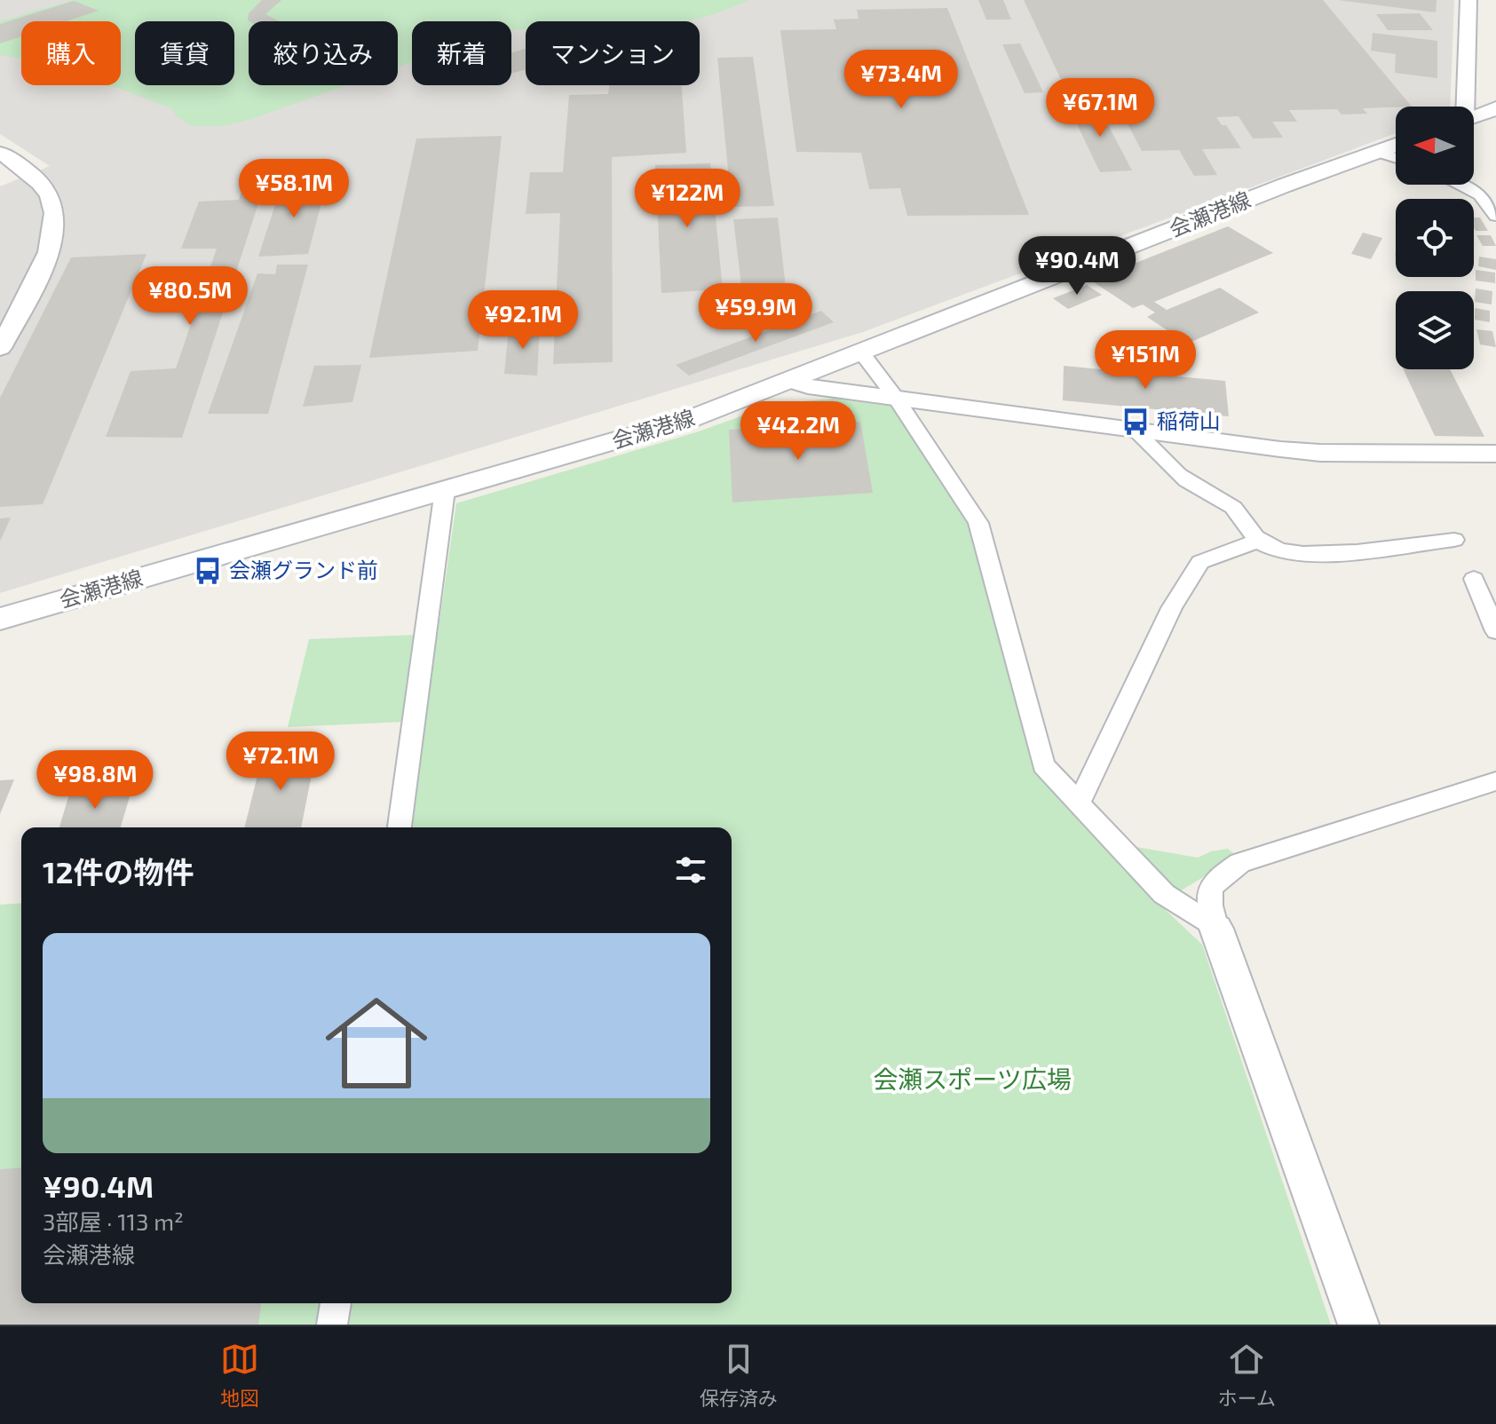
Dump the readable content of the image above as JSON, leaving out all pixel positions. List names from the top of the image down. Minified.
{"streets":{"main road":["会瀬港線"]},"parks":["会瀬スポーツ広場"],"places":{"bus stop":["稲荷山","会瀬グランド前"]},"north":"left","page":{"chip":["購入","賃貸","絞り込み","新着","マンション"],"price":["¥73.4M","¥67.1M","¥58.1M","¥122M","¥90.4M","¥80.5M","¥59.9M","¥92.1M","¥151M","¥42.2M","¥72.1M","¥98.8M"],"heading":"12件の物件","list":[{"name":"¥90.4M","note":"3部屋 · 113 m² · 会瀬港線"}],"tabs":["地図","保存済み","ホーム"]}}
